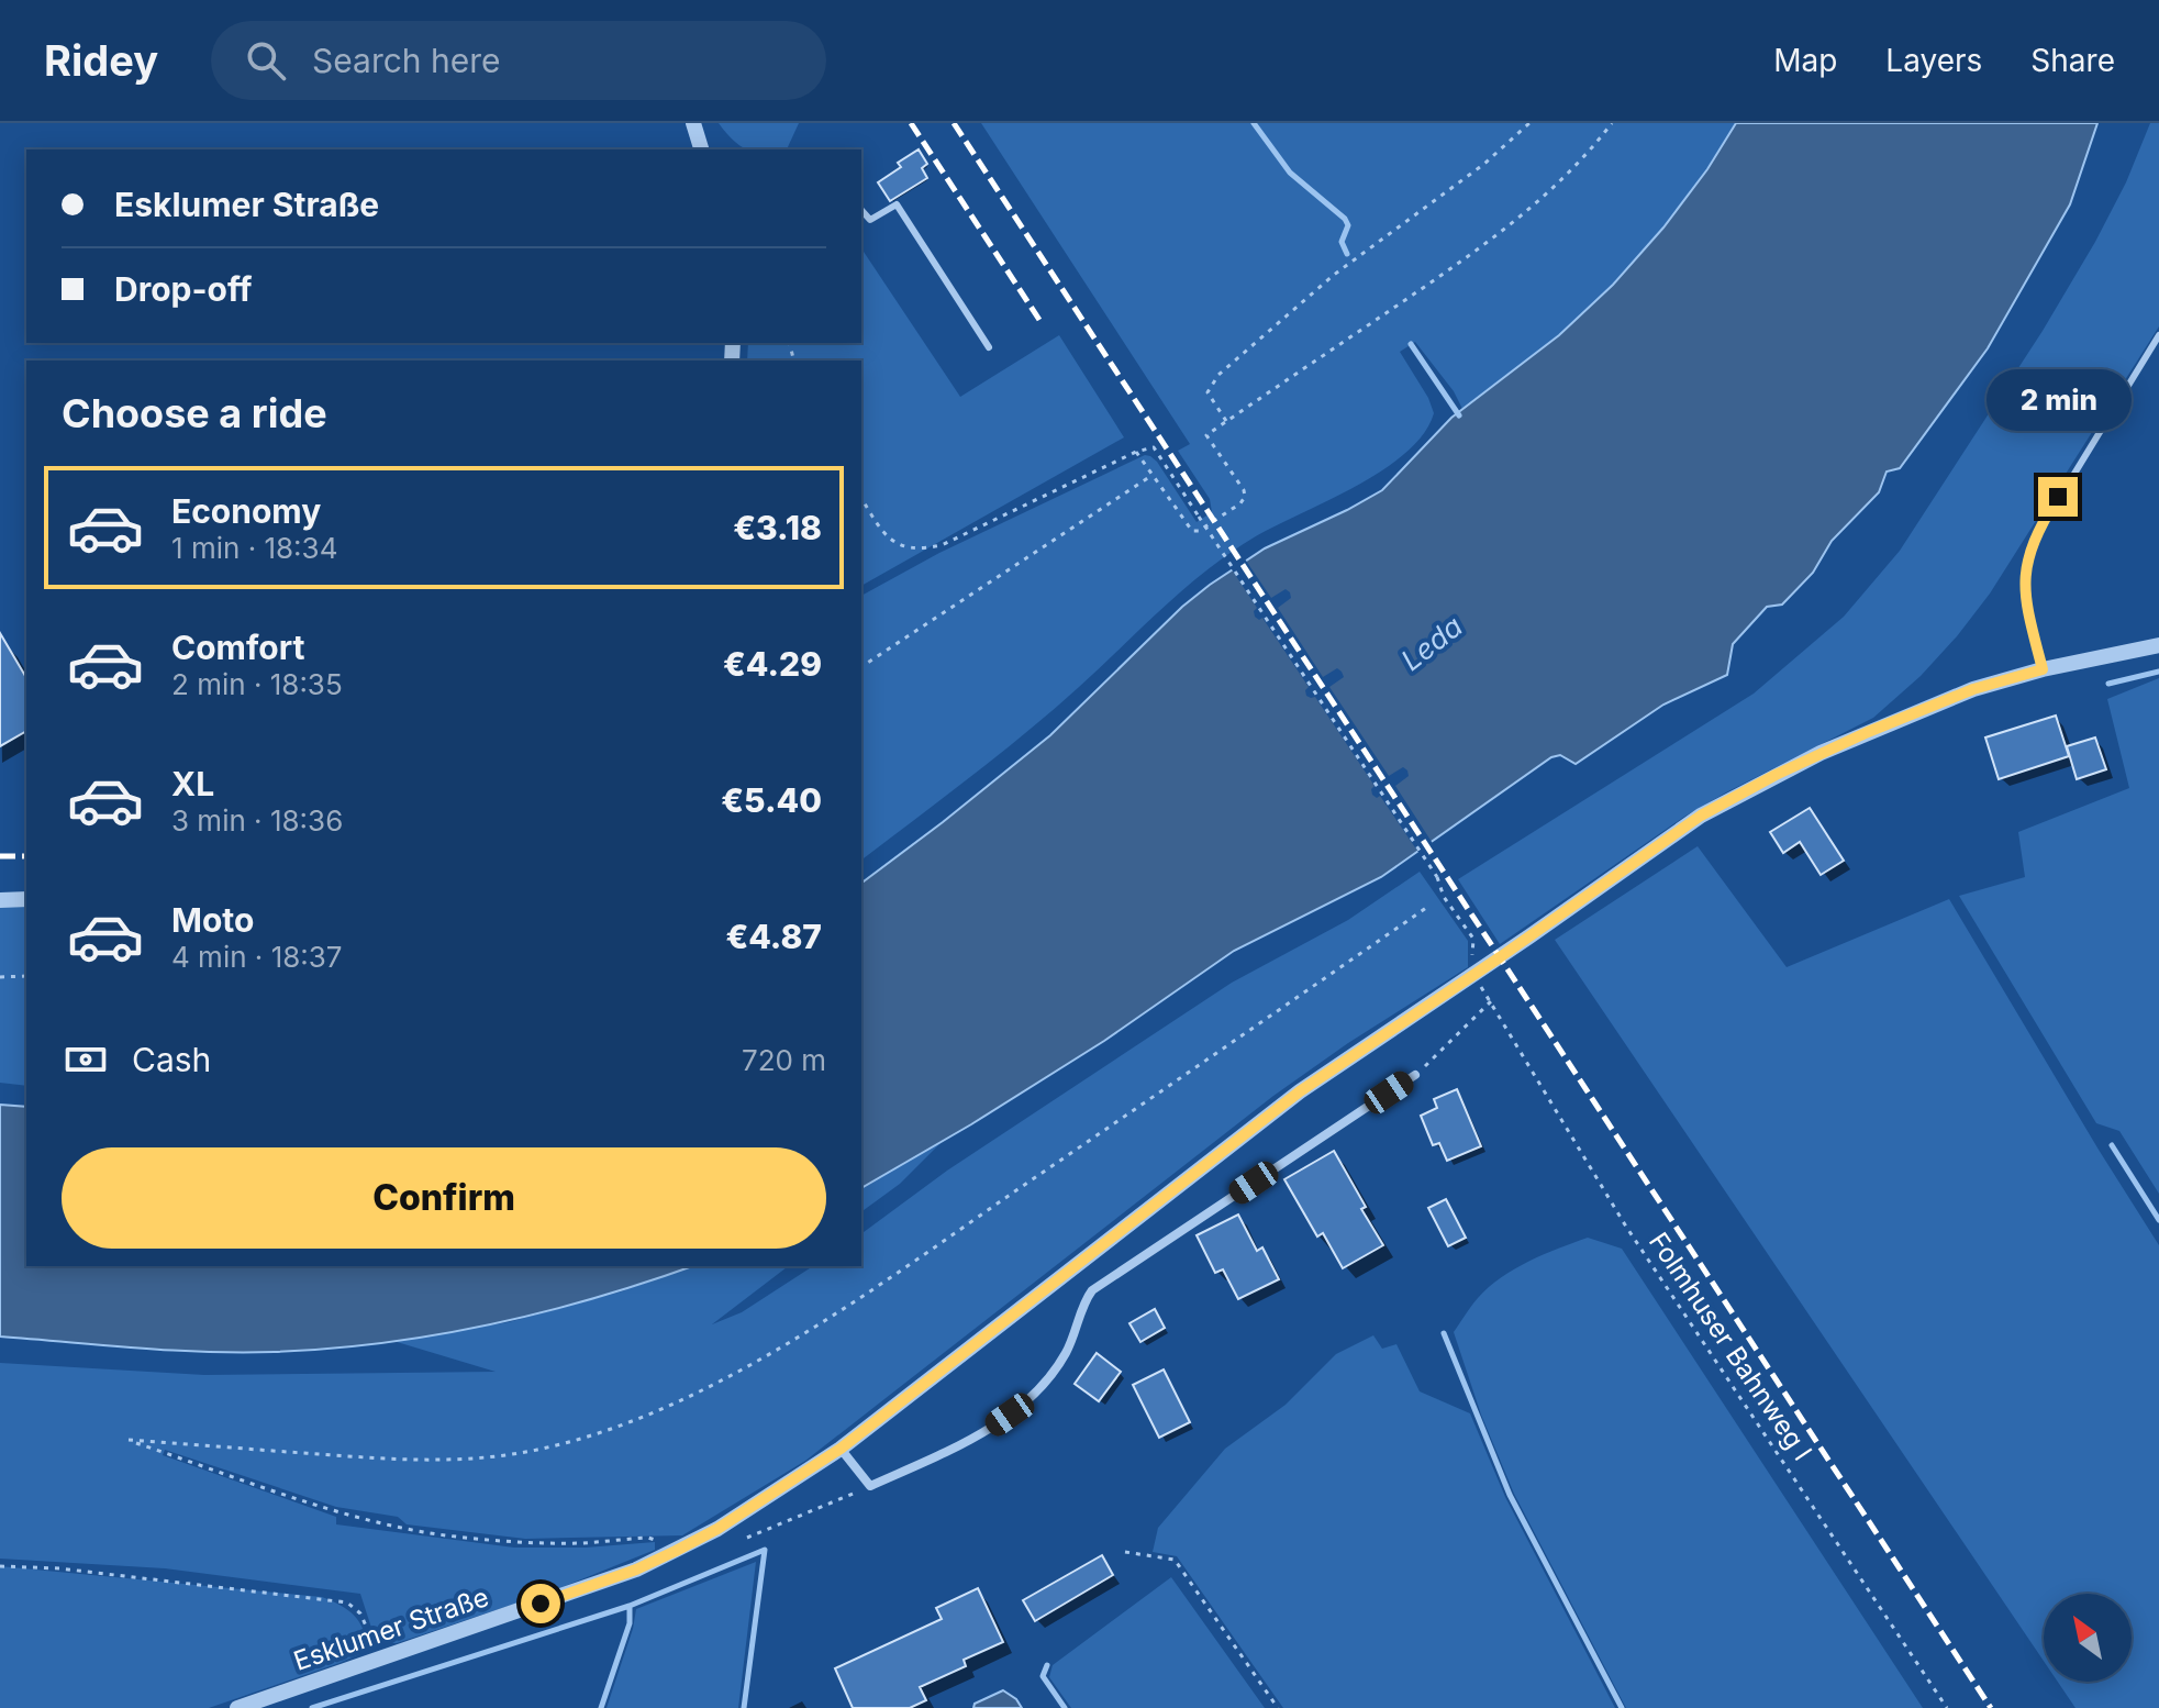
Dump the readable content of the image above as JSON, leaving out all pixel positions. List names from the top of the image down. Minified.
{"streets":{"street":["Esklumer Straße"],"path":["Folmhuser Bahnweg I"]},"water":["Leda"],"north":"top left","page":{"header":"Ridey","search":"Search here","nav":["Map","Layers","Share"],"banner":["Esklumer Straße","Drop-off"],"heading":"Choose a ride","bubble":"2 min","list":[{"name":"Economy","note":"1 min · 18:34","value":"€3.18"},{"name":"Comfort","note":"2 min · 18:35","value":"€4.29"},{"name":"XL","note":"3 min · 18:36","value":"€5.40"},{"name":"Moto","note":"4 min · 18:37","value":"€4.87"}],"pay":["Cash","720 m"],"buttons":"Confirm"}}
